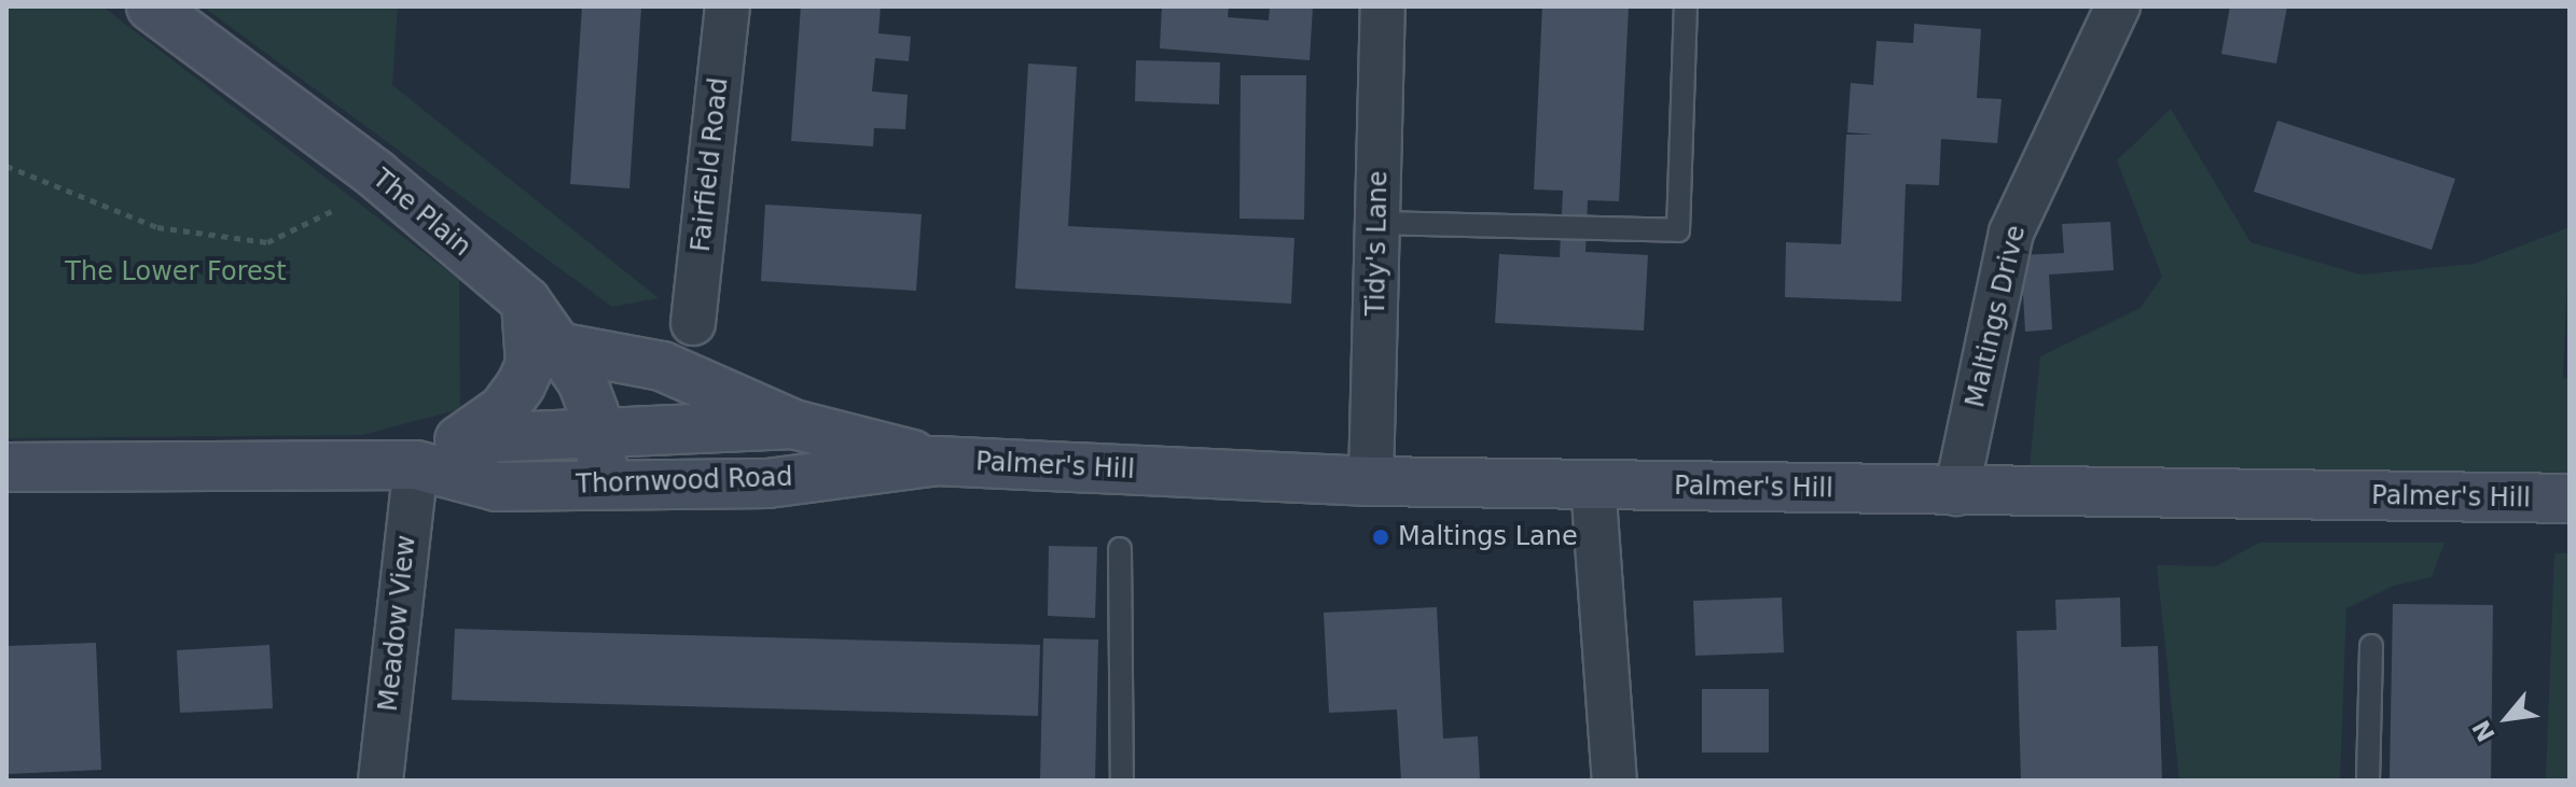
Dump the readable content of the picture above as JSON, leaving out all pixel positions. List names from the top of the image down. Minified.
{"streets":{"main road":["The Plain","Palmer's Hill","Thornwood Road"],"street":["Fairfield Road","Tidy's Lane","Maltings Drive","Meadow View"]},"crossings":[["The Plain","Thornwood Road"],["Tidy's Lane","Palmer's Hill"],["Maltings Drive","Palmer's Hill"],["Palmer's Hill","Thornwood Road"],["Thornwood Road","Meadow View"]],"parks":["The Lower Forest"],"places":["Maltings Lane"],"north":"bottom left"}
